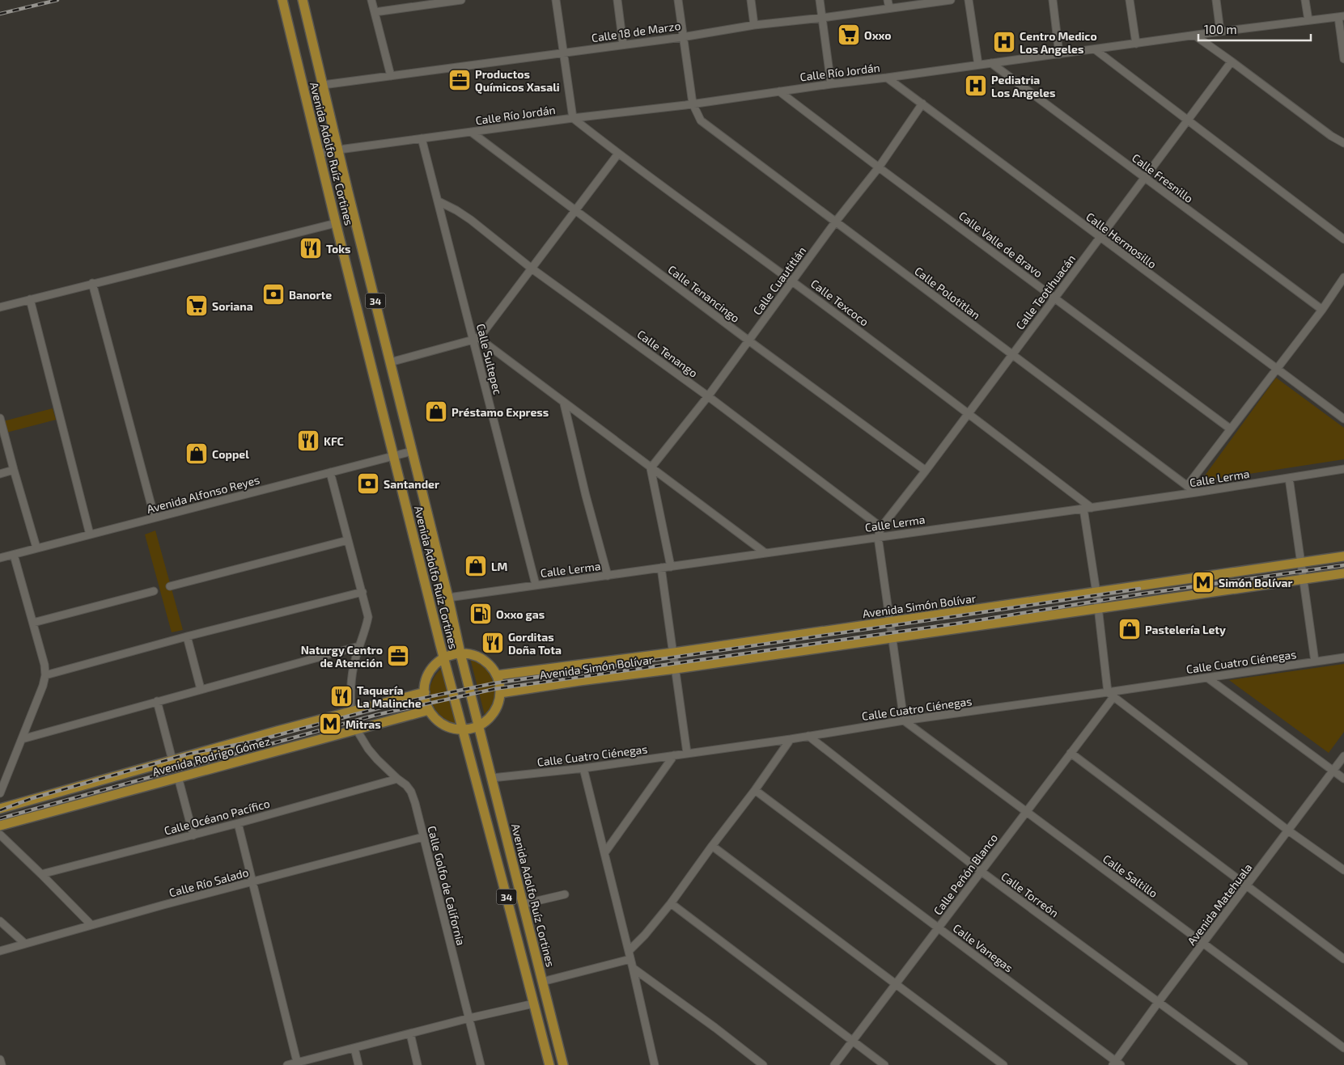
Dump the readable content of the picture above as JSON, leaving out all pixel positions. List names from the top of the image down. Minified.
{"streets":{"main road":["Avenida Adolfo Ruíz Cortines","34","Avenida Simón Bolívar","Avenida Rodrigo Gómez"],"street":["Calle 18 de Marzo","Calle Río Jordán","Calle Fresnillo","Calle Hermosillo","Calle Valle de Bravo","Calle Cuautitlán","Calle Teotihuacán","Calle Polotitlan","Calle Tenancingo","Calle Texcoco","Calle Tenango","Calle Sultepec","Calle Lerma","Avenida Alfonso Reyes","Calle Cuatro Ciénegas","Calle Océano Pacífico","Calle Peñón Blanco","Calle Saltillo","Calle Río Salado","Calle Golfo de California","Calle Torreón","Avenida Matehuala","Calle Vanegas"]},"crossings":[["Calle 18 de Marzo","Avenida Adolfo Ruíz Cortines"],["Calle 18 de Marzo","Calle Polotitlan"],["Calle Río Jordán","Avenida Adolfo Ruíz Cortines"],["Calle Río Jordán","Calle Fresnillo"],["Calle Río Jordán","Calle Hermosillo"],["Calle Río Jordán","Calle Valle de Bravo"],["Calle Río Jordán","Calle Polotitlan"],["Calle Río Jordán","Calle Tenancingo"],["Calle Río Jordán","Calle Texcoco"],["Calle Río Jordán","Calle Sultepec"],["Avenida Adolfo Ruíz Cortines","Calle Lerma"],["Avenida Adolfo Ruíz Cortines","Avenida Alfonso Reyes"],["Avenida Adolfo Ruíz Cortines","Calle Cuatro Ciénegas"],["Calle Fresnillo","Calle Teotihuacán"],["Calle Hermosillo","Calle Cuautitlán"],["Calle Hermosillo","Calle Teotihuacán"],["Calle Valle de Bravo","Calle Cuautitlán"],["Calle Valle de Bravo","Calle Teotihuacán"],["Calle Cuautitlán","Calle Polotitlan"],["Calle Cuautitlán","Calle Tenancingo"],["Calle Cuautitlán","Calle Texcoco"],["Calle Cuautitlán","Calle Tenango"],["Calle Teotihuacán","Calle Polotitlan"],["Calle Teotihuacán","Calle Tenancingo"],["Calle Teotihuacán","Calle Texcoco"],["Calle Teotihuacán","Calle Tenango"],["Calle Teotihuacán","Calle Lerma"],["Calle Polotitlan","Calle Lerma"],["Calle Texcoco","Calle Lerma"],["Calle Tenango","Calle Sultepec"],["Calle Sultepec","Calle Lerma"],["Calle Cuatro Ciénegas","Calle Peñón Blanco"],["Calle Cuatro Ciénegas","Calle Saltillo"],["Calle Cuatro Ciénegas","Calle Torreón"],["Avenida Rodrigo Gómez","Calle Golfo de California"],["Calle Océano Pacífico","Calle Golfo de California"],["Calle Peñón Blanco","Calle Saltillo"],["Calle Peñón Blanco","Calle Torreón"],["Calle Peñón Blanco","Calle Vanegas"],["Calle Saltillo","Avenida Matehuala"],["Calle Río Salado","Calle Golfo de California"],["Calle Torreón","Avenida Matehuala"],["Avenida Matehuala","Calle Vanegas"]],"places":{"supermarket":["Oxxo","Soriana"],"hospital":["Centro Medico Los Angeles","Pediatria Los Angeles"],"office":["Productos Químicos Xasali","Naturgy Centro de Atención"],"restaurant":["Toks","KFC","Gorditas Doña Tota","Taquería La Malinche"],"bank":["Banorte","Santander"],"shop":["Préstamo Express","Coppel","LM","Pastelería Lety"],"metro station":["Simón Bolívar","Mitras"],"fuel station":["Oxxo gas"]},"scale_bar":"100 m"}
